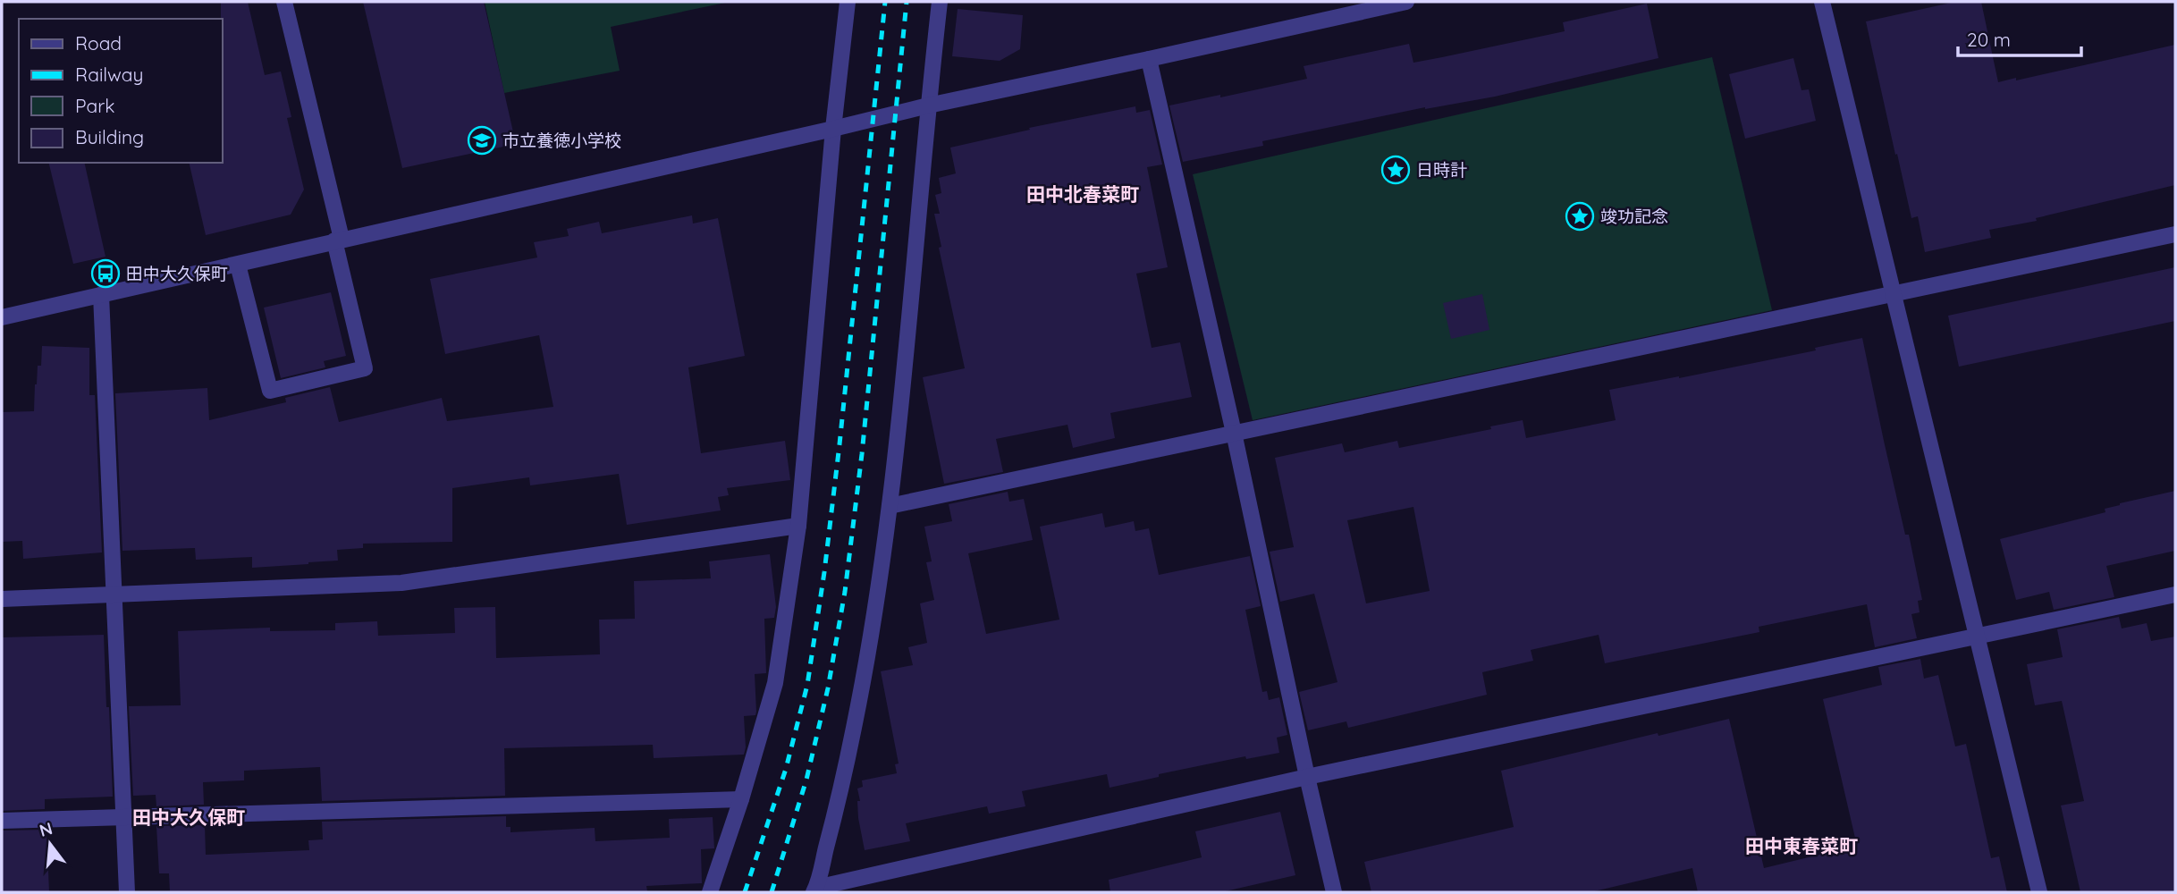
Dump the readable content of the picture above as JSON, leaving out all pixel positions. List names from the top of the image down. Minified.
{"districts":["田中北春菜町","田中大久保町","田中東春菜町"],"places":{"school or university":["市立養徳小学校"],"place":["日時計","竣功記念"],"bus stop":["田中大久保町"]},"legend":["Road","Railway","Park","Building"],"scale_bar":"20 m","north":"top"}
